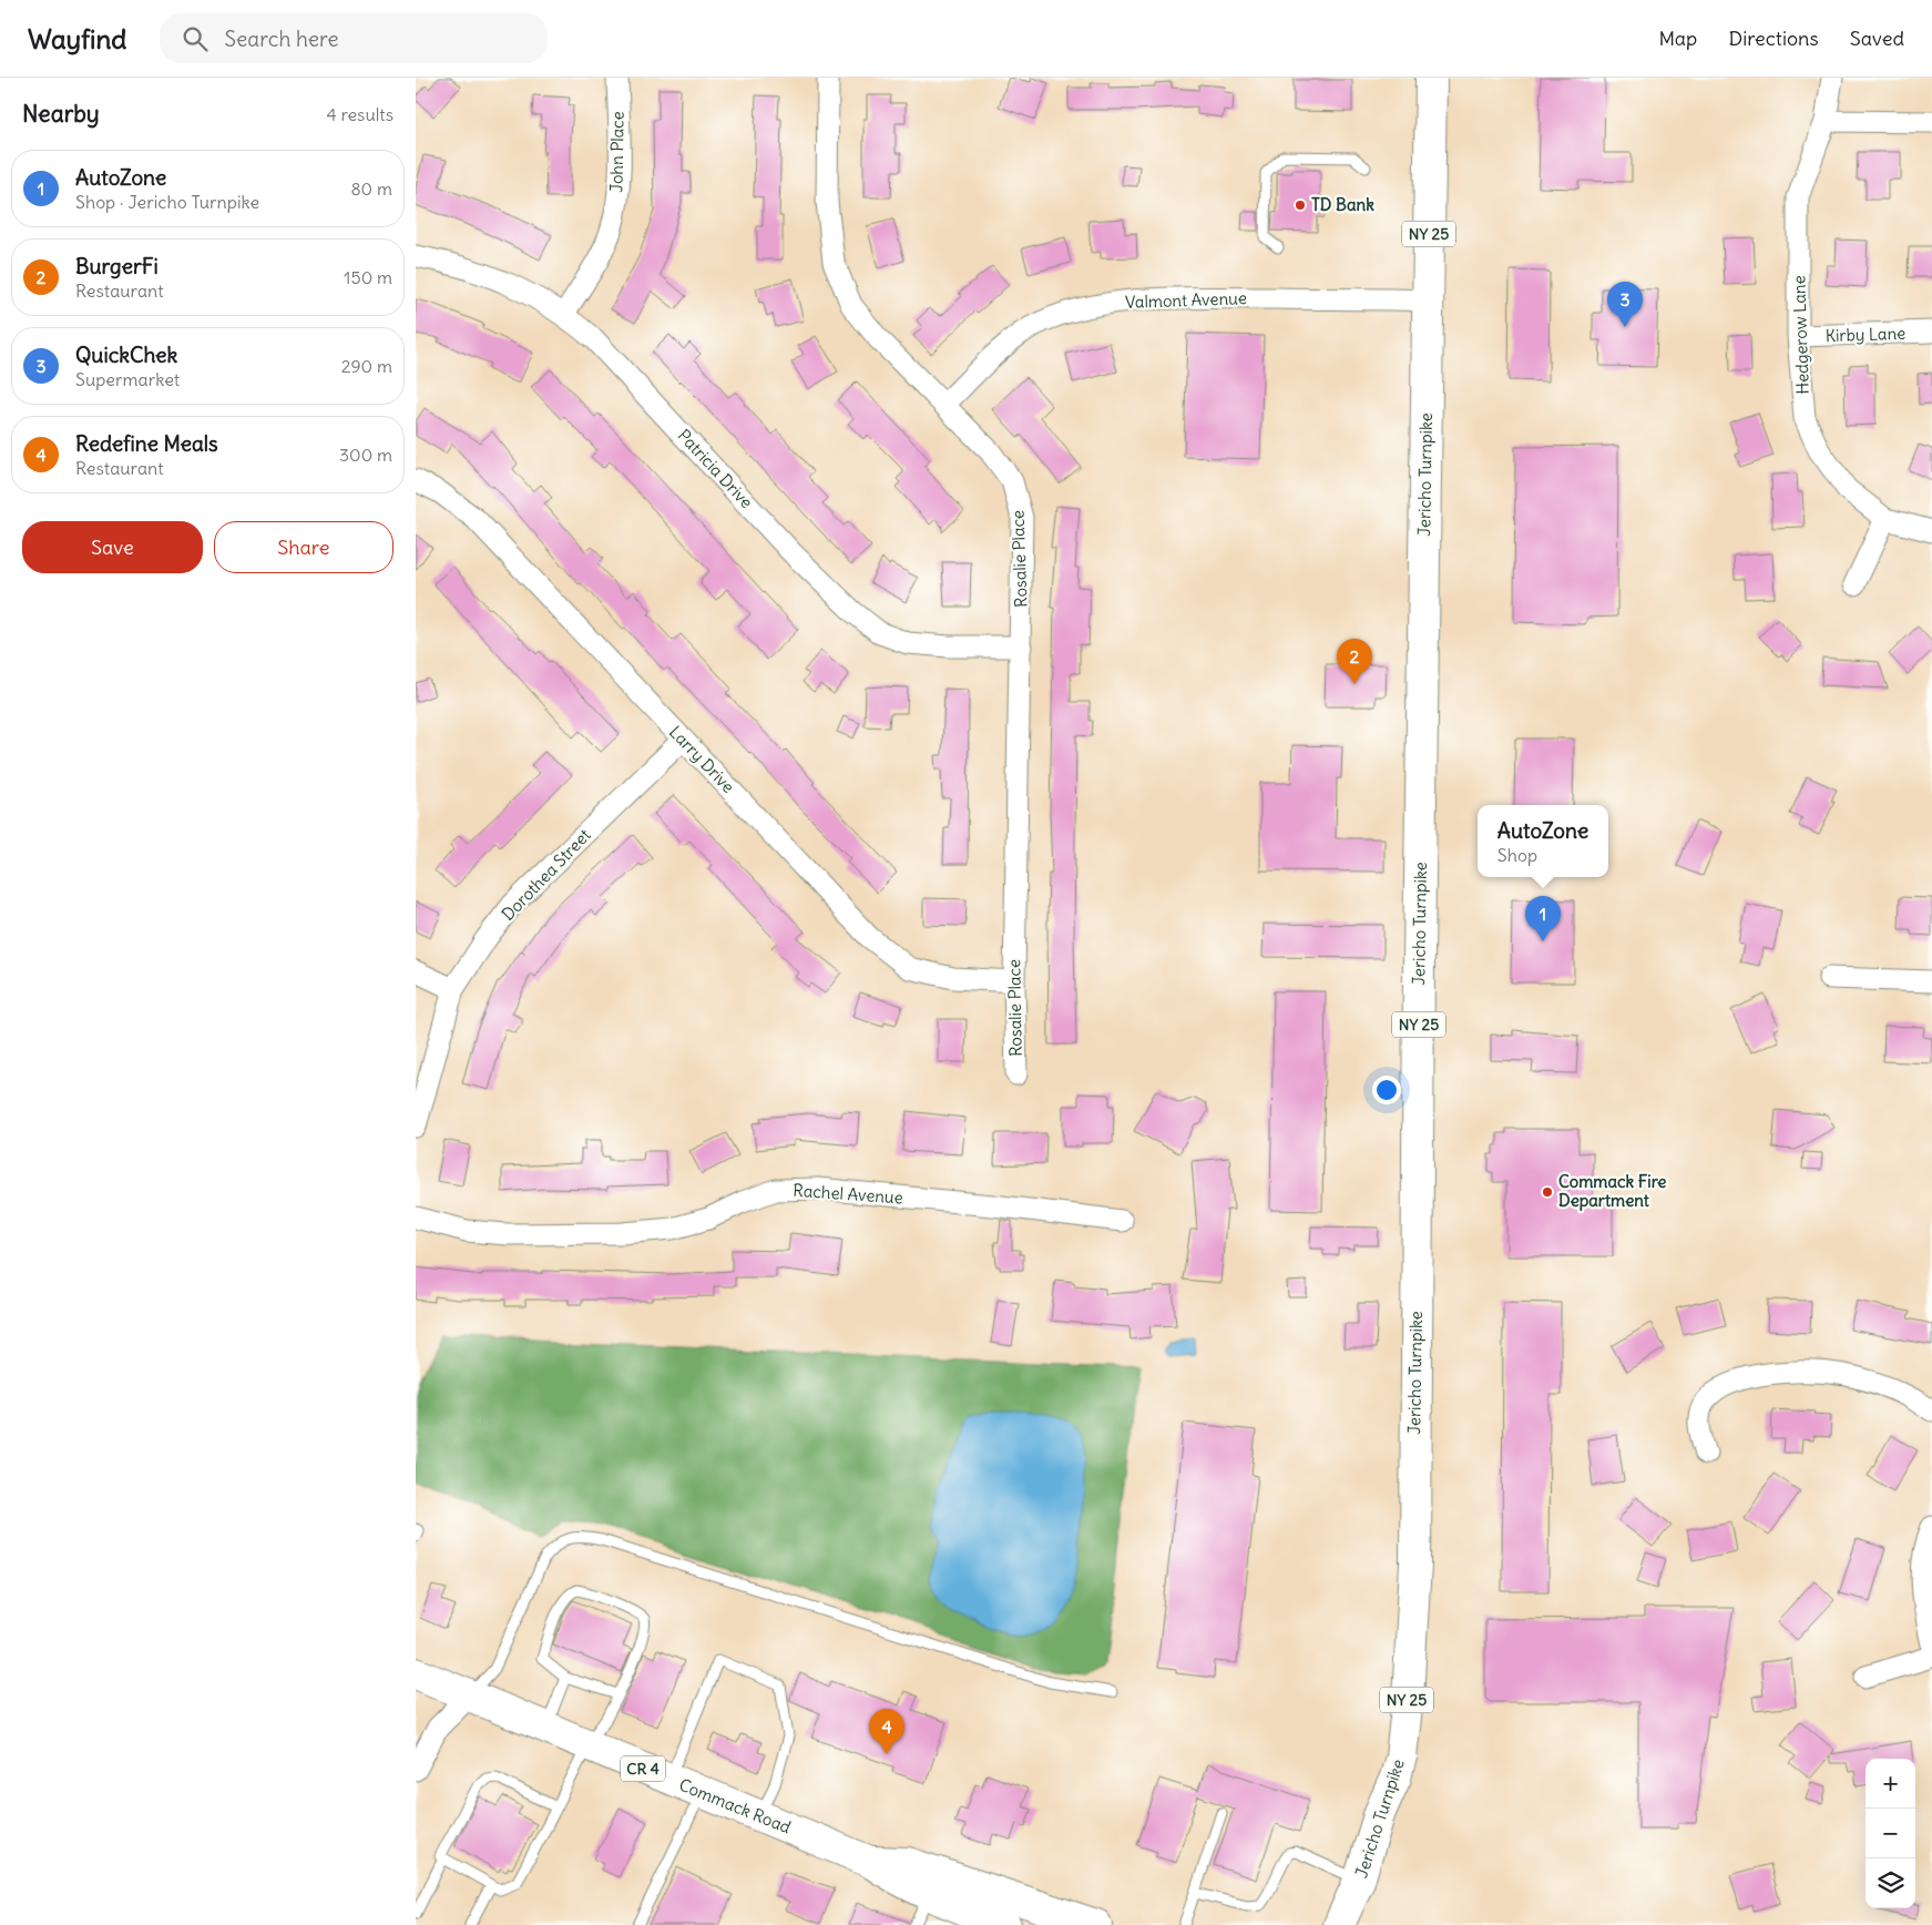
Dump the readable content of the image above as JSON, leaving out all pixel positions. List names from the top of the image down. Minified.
{"streets":{"main road":["NY 25","Jericho Turnpike","CR 4","Commack Road"],"street":["John Place","Valmont Avenue","Hedgerow Lane","Kirby Lane","Patricia Drive","Rosalie Place","Larry Drive","Dorothea Street","Rachel Avenue"]},"crossings":[["John Place","Patricia Drive"],["Valmont Avenue","Jericho Turnpike"],["Valmont Avenue","Rosalie Place"],["Hedgerow Lane","Kirby Lane"],["Patricia Drive","Rosalie Place"],["Rosalie Place","Larry Drive"],["Larry Drive","Dorothea Street"]],"places":["TD Bank","Commack Fire Department"],"page":{"header":"Wayfind","search":"Search here","nav":["Map","Directions","Saved"],"heading":["Nearby","4 results"],"list":[{"mark":"1","name":"AutoZone","note":"Shop · Jericho Turnpike","value":"80 m"},{"mark":"2","name":"BurgerFi","note":"Restaurant","value":"150 m"},{"mark":"3","name":"QuickChek","note":"Supermarket","value":"290 m"},{"mark":"4","name":"Redefine Meals","note":"Restaurant","value":"300 m"}],"pins":["3","2","1","4"],"buttons":["Save","Share"],"popup":["AutoZone","Shop"],"map_buttons":["+","−"]}}
